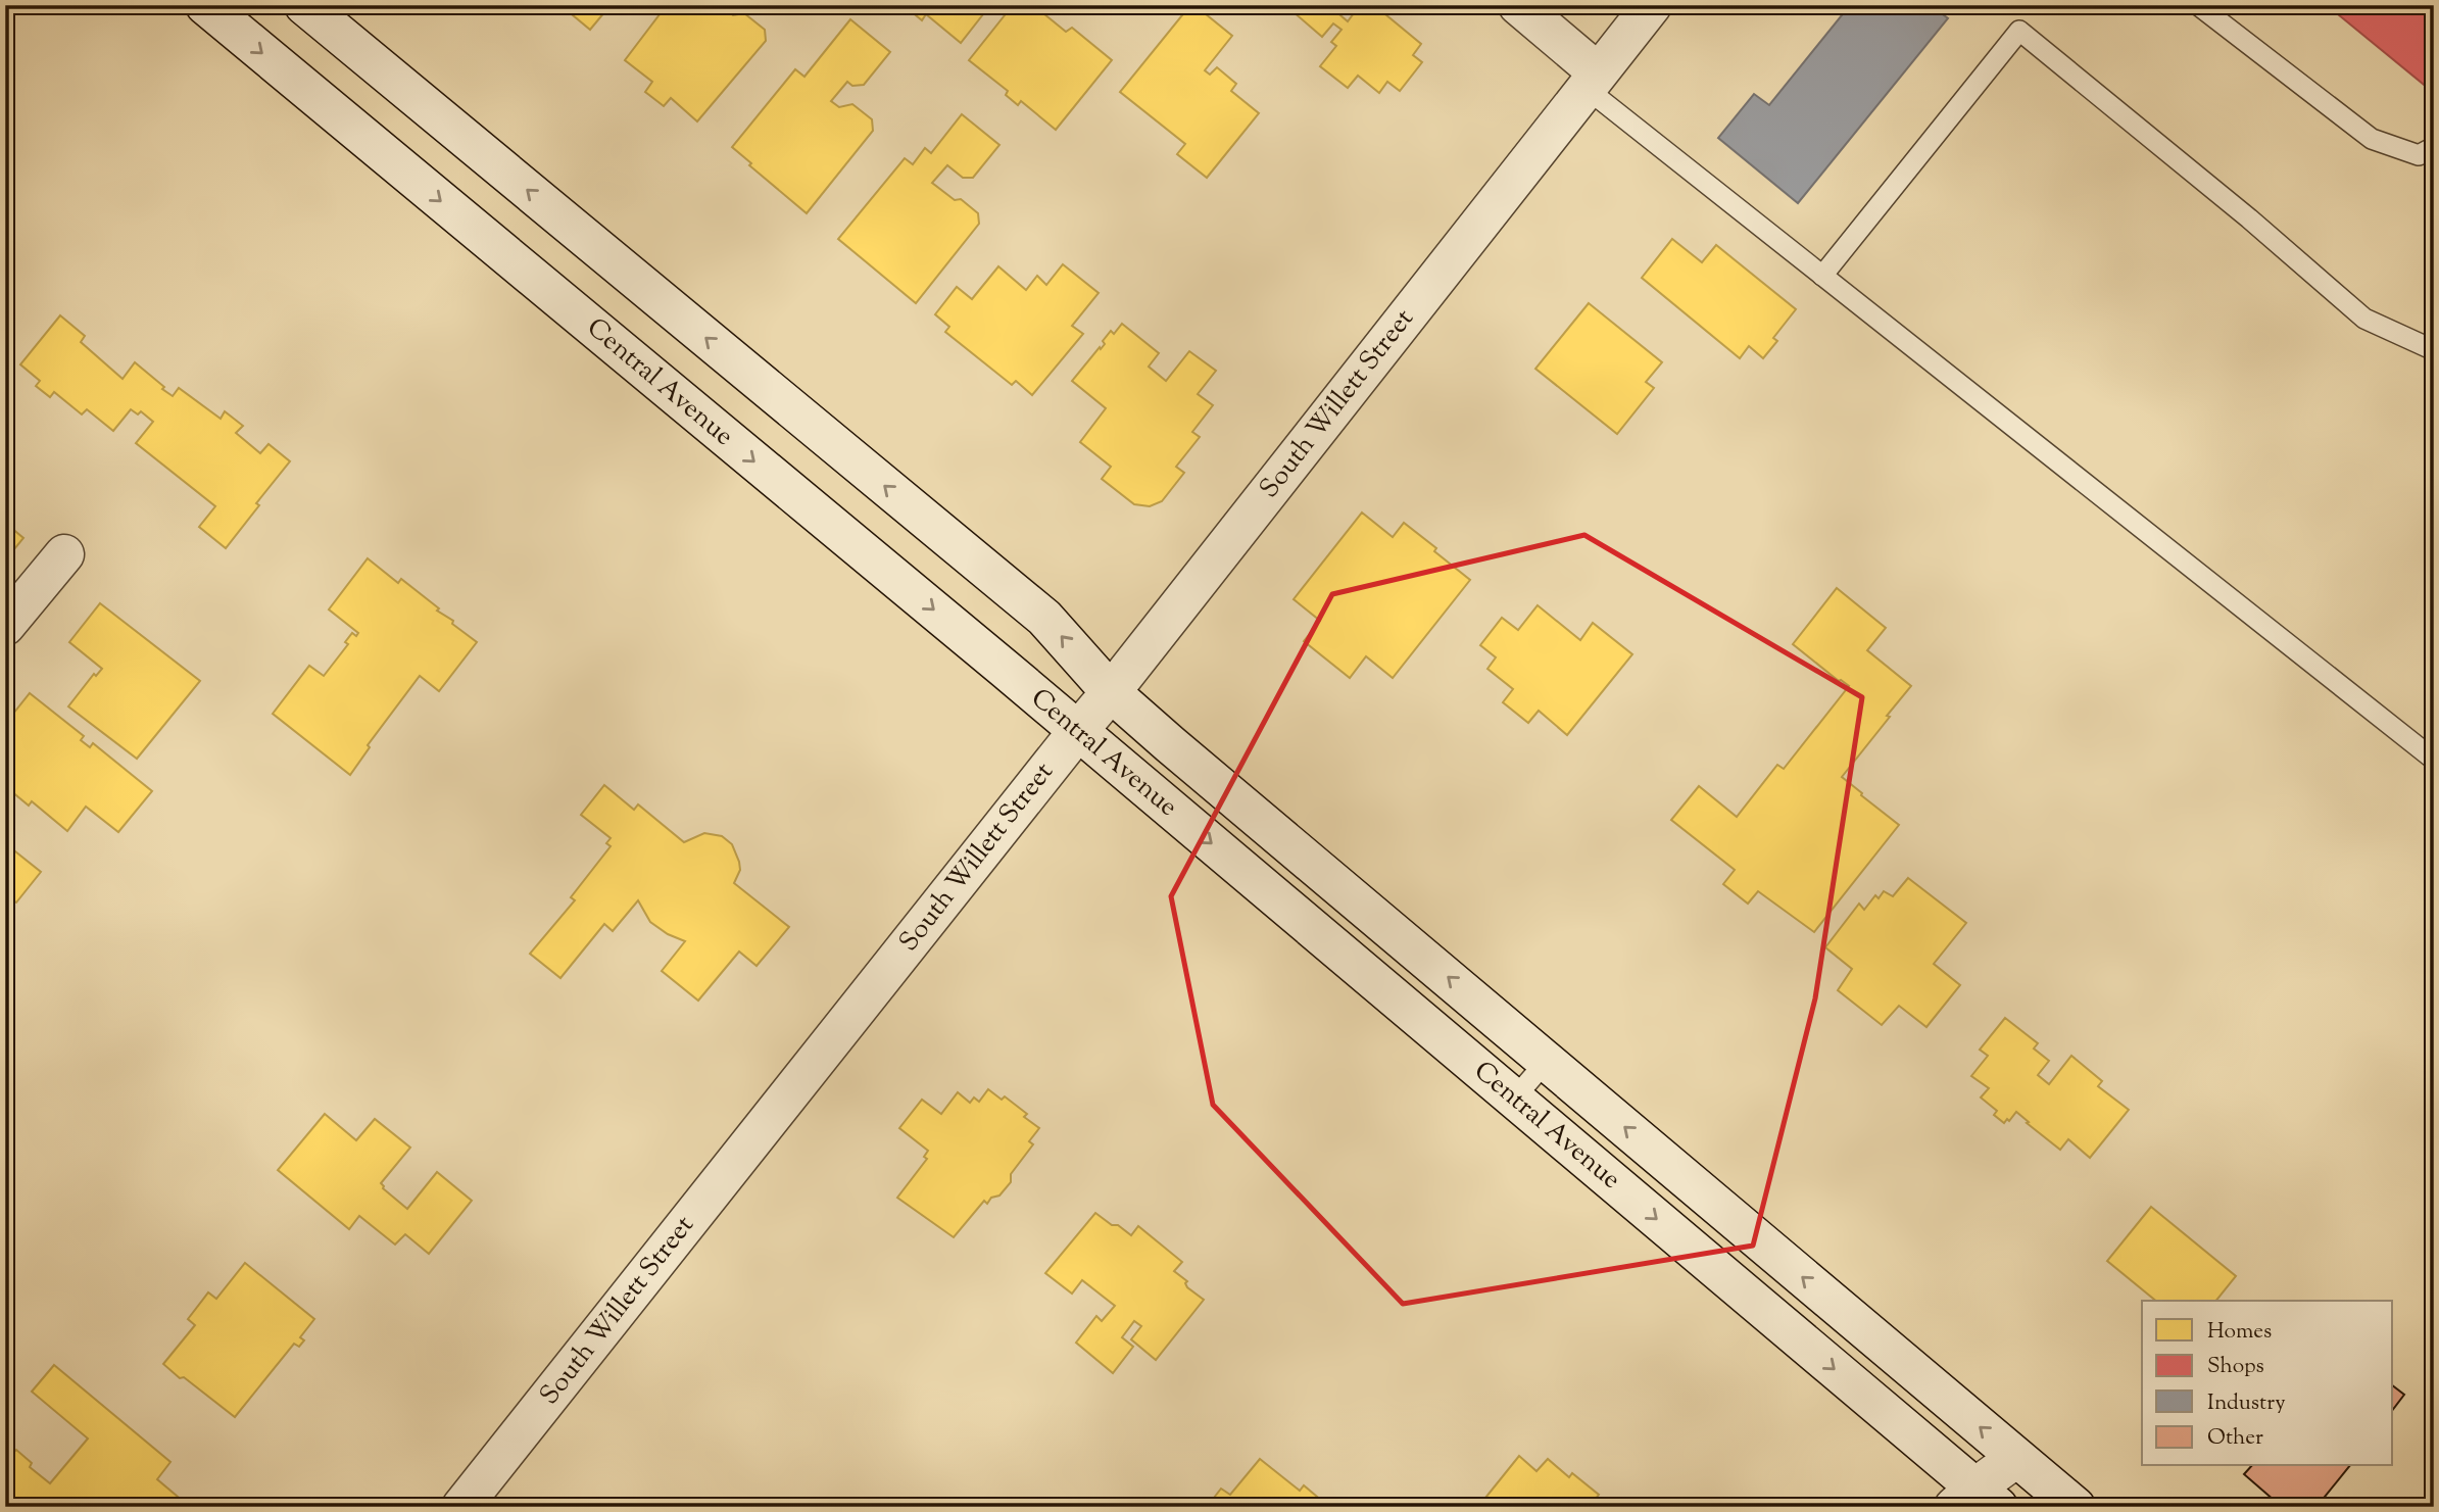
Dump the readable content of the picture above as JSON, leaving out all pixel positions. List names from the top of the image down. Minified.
{"streets":{"main road":["Central Avenue","South Willett Street"]},"crossings":[["Central Avenue","South Willett Street"]],"legend":["Homes","Shops","Industry","Other"]}
